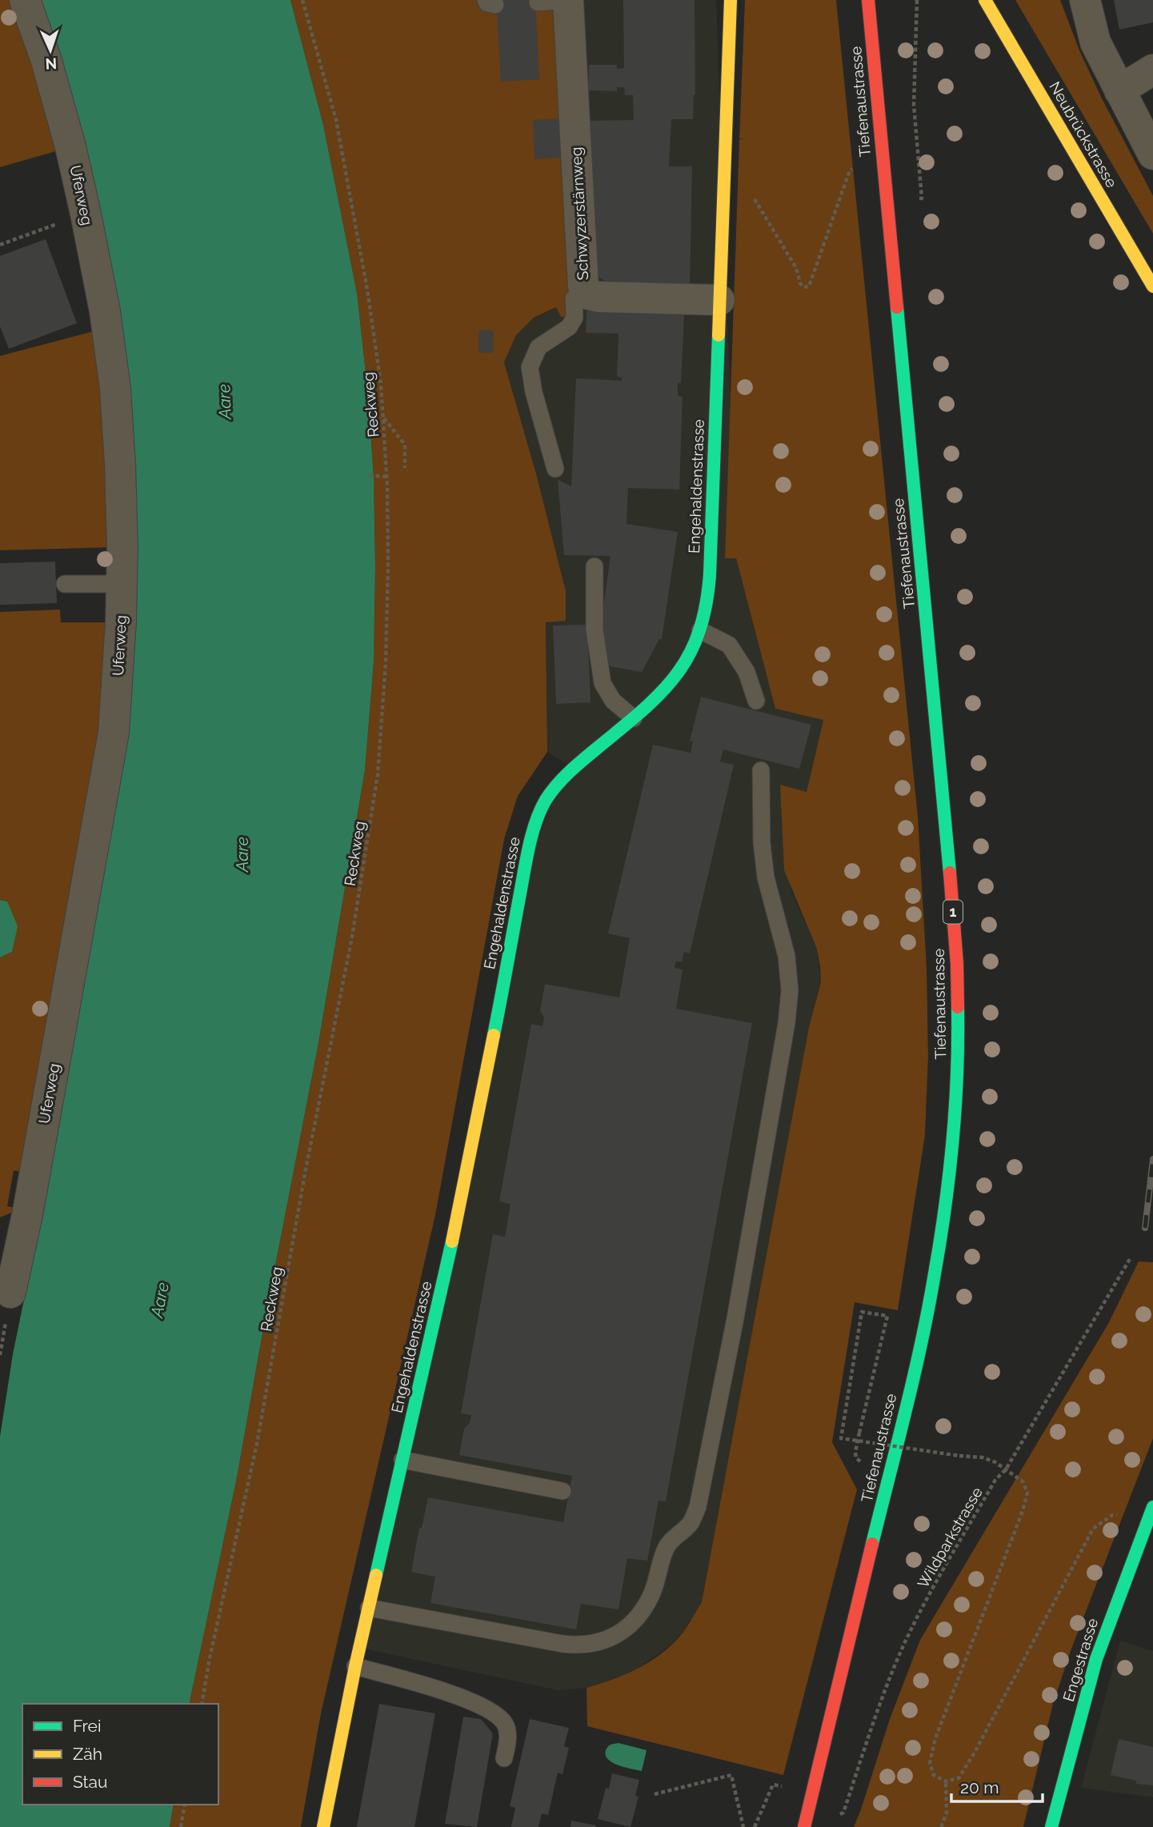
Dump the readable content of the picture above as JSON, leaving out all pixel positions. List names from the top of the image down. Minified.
{"streets":{"street":["Tiefenaustrasse","Neubrückstrasse","Uferweg","Schwyzerstärnweg","Engehaldenstrasse","1","Engestrasse"],"path":["Reckweg","Wildparkstrasse"]},"crossings":[["Tiefenaustrasse","Wildparkstrasse"],["Schwyzerstärnweg","Engehaldenstrasse"]],"water":["Aare"],"legend":["Frei","Zäh","Stau"],"scale_bar":"20 m","north":"bottom"}
